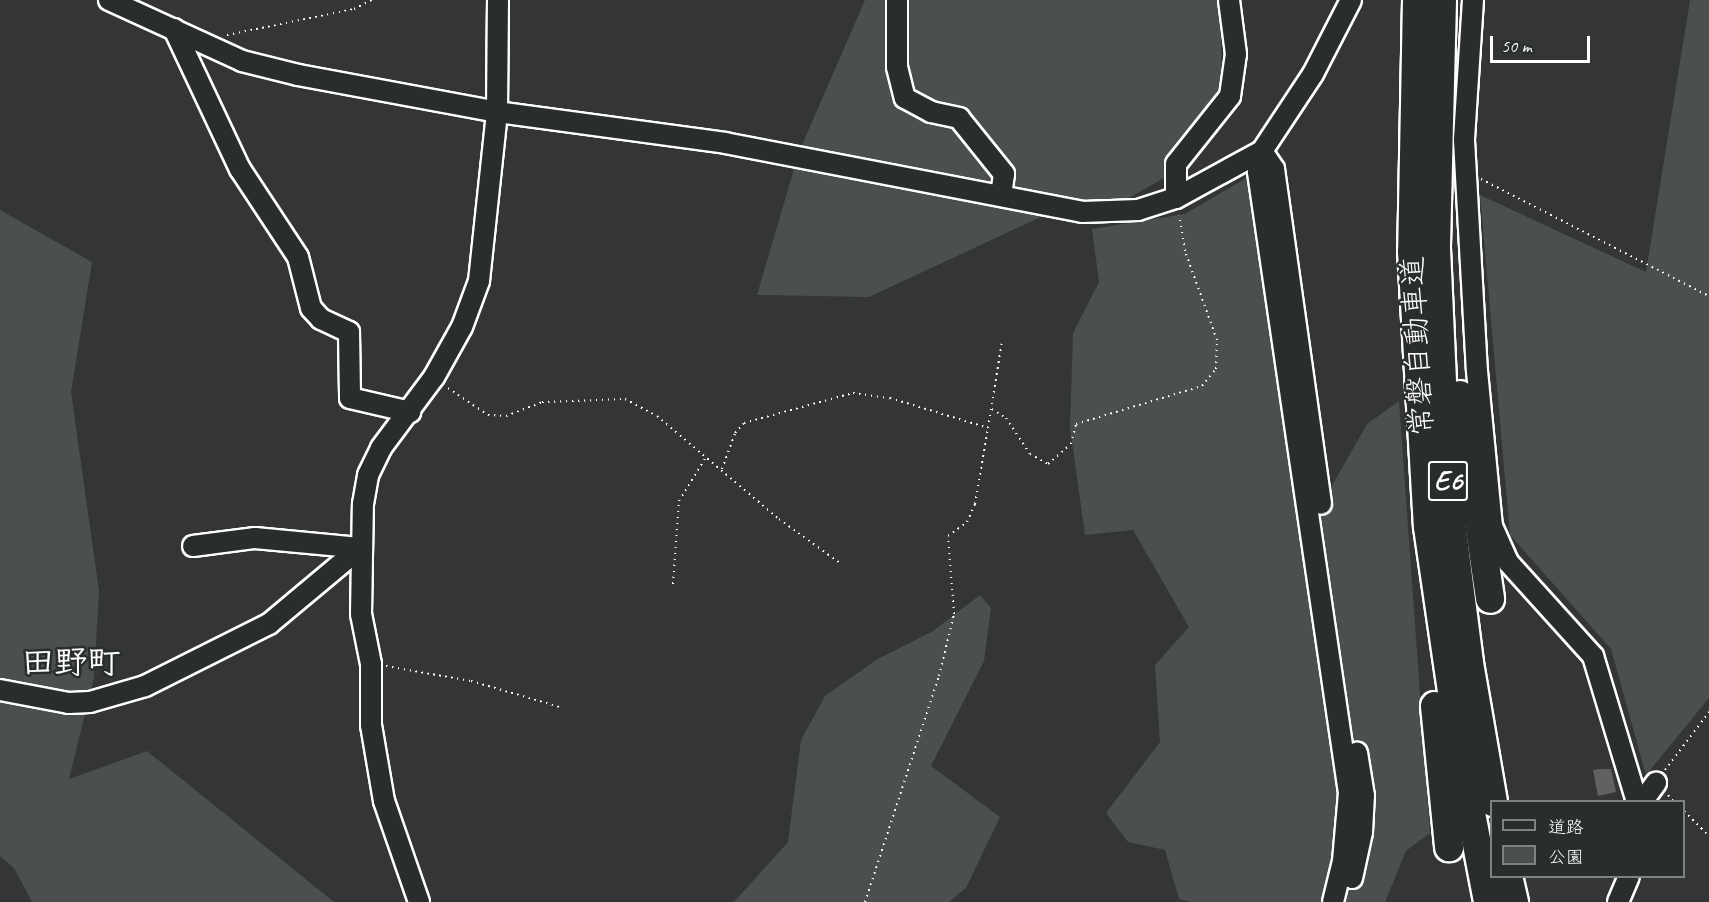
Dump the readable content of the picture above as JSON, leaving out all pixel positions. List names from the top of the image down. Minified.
{"streets":{"highway":["常磐自動車道","E6"]},"districts":["田野町"],"legend":["道路","公園"],"scale_bar":"50 m"}
